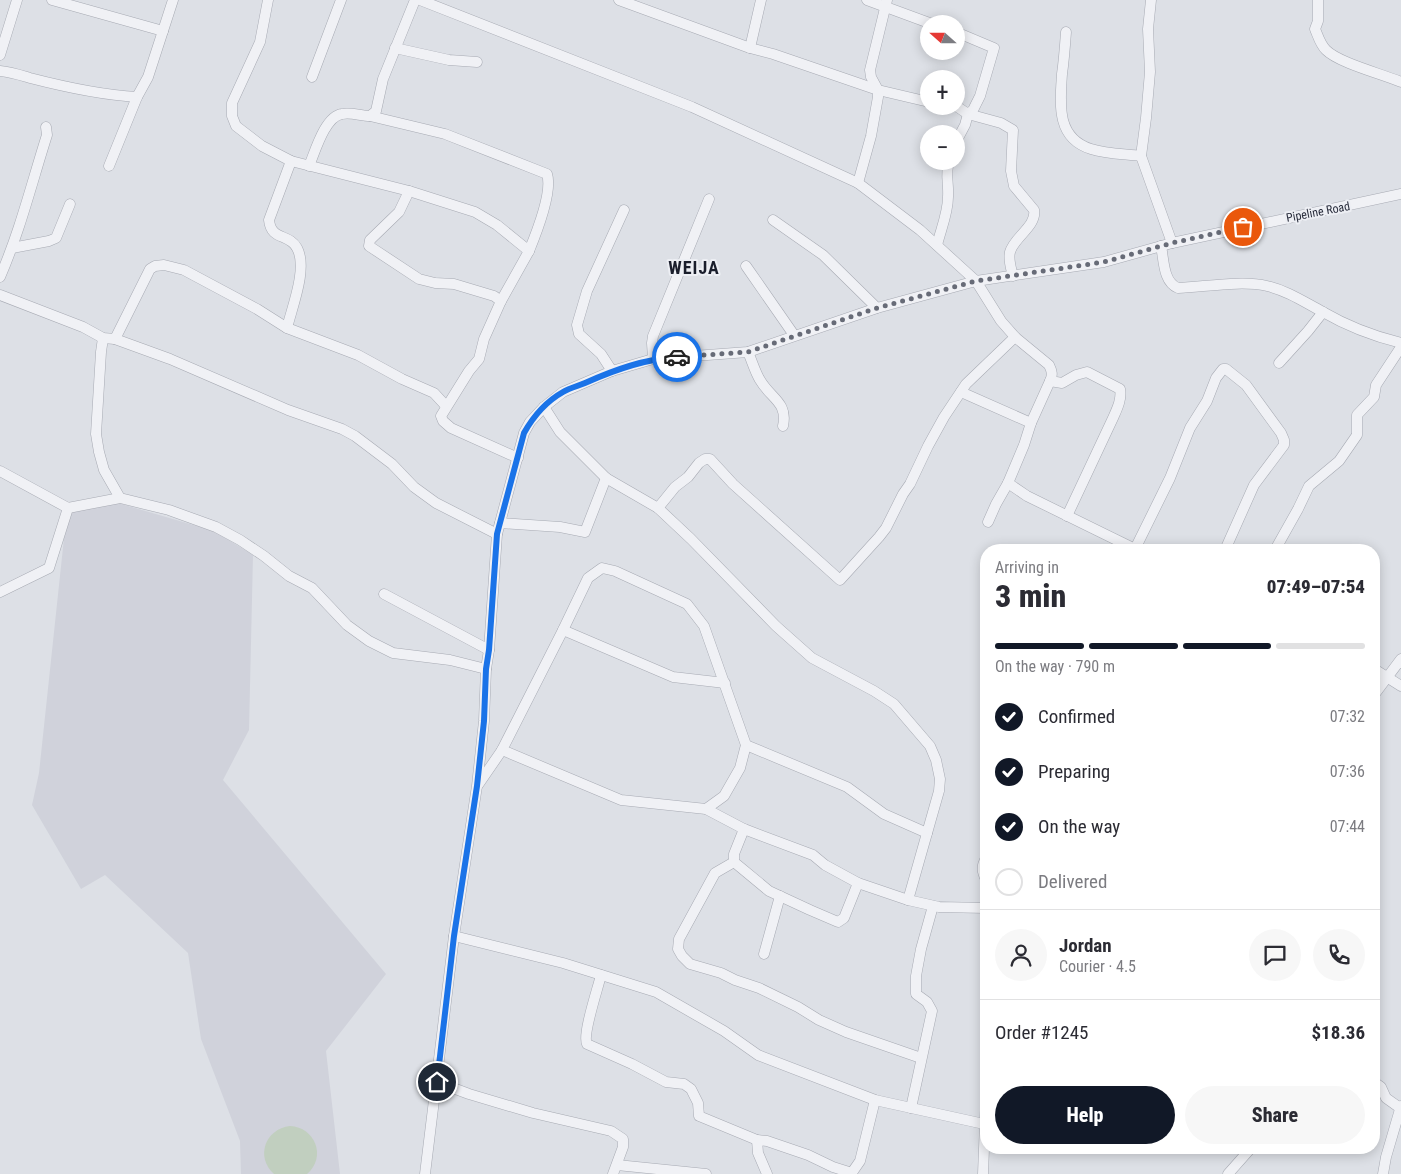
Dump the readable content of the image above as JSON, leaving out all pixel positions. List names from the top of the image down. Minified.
{"streets":{"street":["Pipeline Road"]},"districts":["WEIJA"],"north":"left","page":{"map_buttons":["+","−"],"heading":["3 min","Arriving in","07:49–07:54"],"panel":["Jordan","Courier · 4.5","Order #1245","$18.36"],"bar":"On the way · 790 m","list":[["Confirmed","07:32"],["Preparing","07:36"],["On the way","07:44"],"Delivered"],"buttons":["Help","Share"]}}
